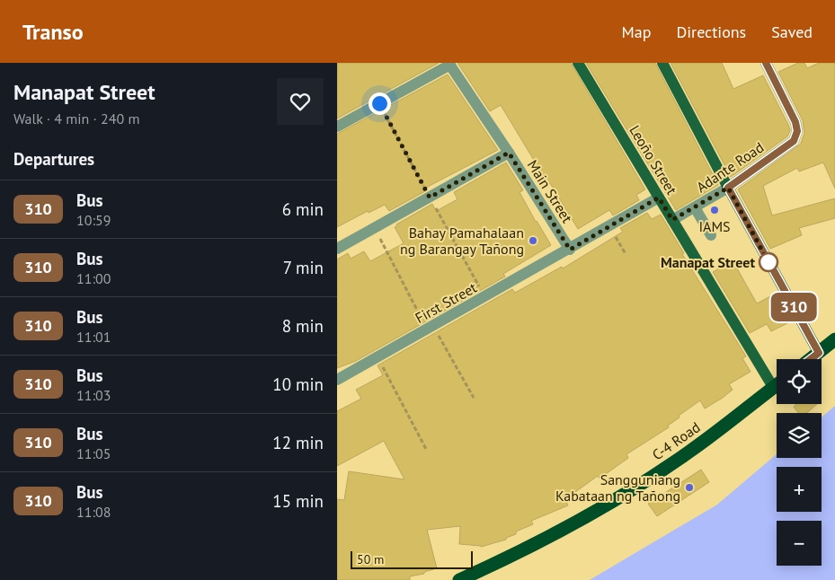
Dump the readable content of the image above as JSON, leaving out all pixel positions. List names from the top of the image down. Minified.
{"streets":{"highway":["C-4 Road"],"main road":["Leoño Street"],"street":["Adante Road","Main Street","First Street"]},"crossings":[["Leoño Street","Adante Road"],["Leoño Street","C-4 Road"],["Main Street","First Street"]],"places":["IAMS","Bahay Pamahalaan ng Barangay Tañong","Manapat Street","Sangguniang Kabataan ng Tañong"],"lines":["bus line 310"],"scale_bar":"50 m","page":{"header":"Transo","nav":["Map","Directions","Saved"],"heading":[["Manapat Street","Walk · 4 min · 240 m"],"Departures"],"on_map":"310","list":[{"mark":"310","name":"Bus","note":"10:59","value":"6 min"},{"mark":"310","name":"Bus","note":"11:00","value":"7 min"},{"mark":"310","name":"Bus","note":"11:01","value":"8 min"},{"mark":"310","name":"Bus","note":"11:03","value":"10 min"},{"mark":"310","name":"Bus","note":"11:05","value":"12 min"},{"mark":"310","name":"Bus","note":"11:08","value":"15 min"}],"map_buttons":["+","−"],"scale":"50 m"}}
